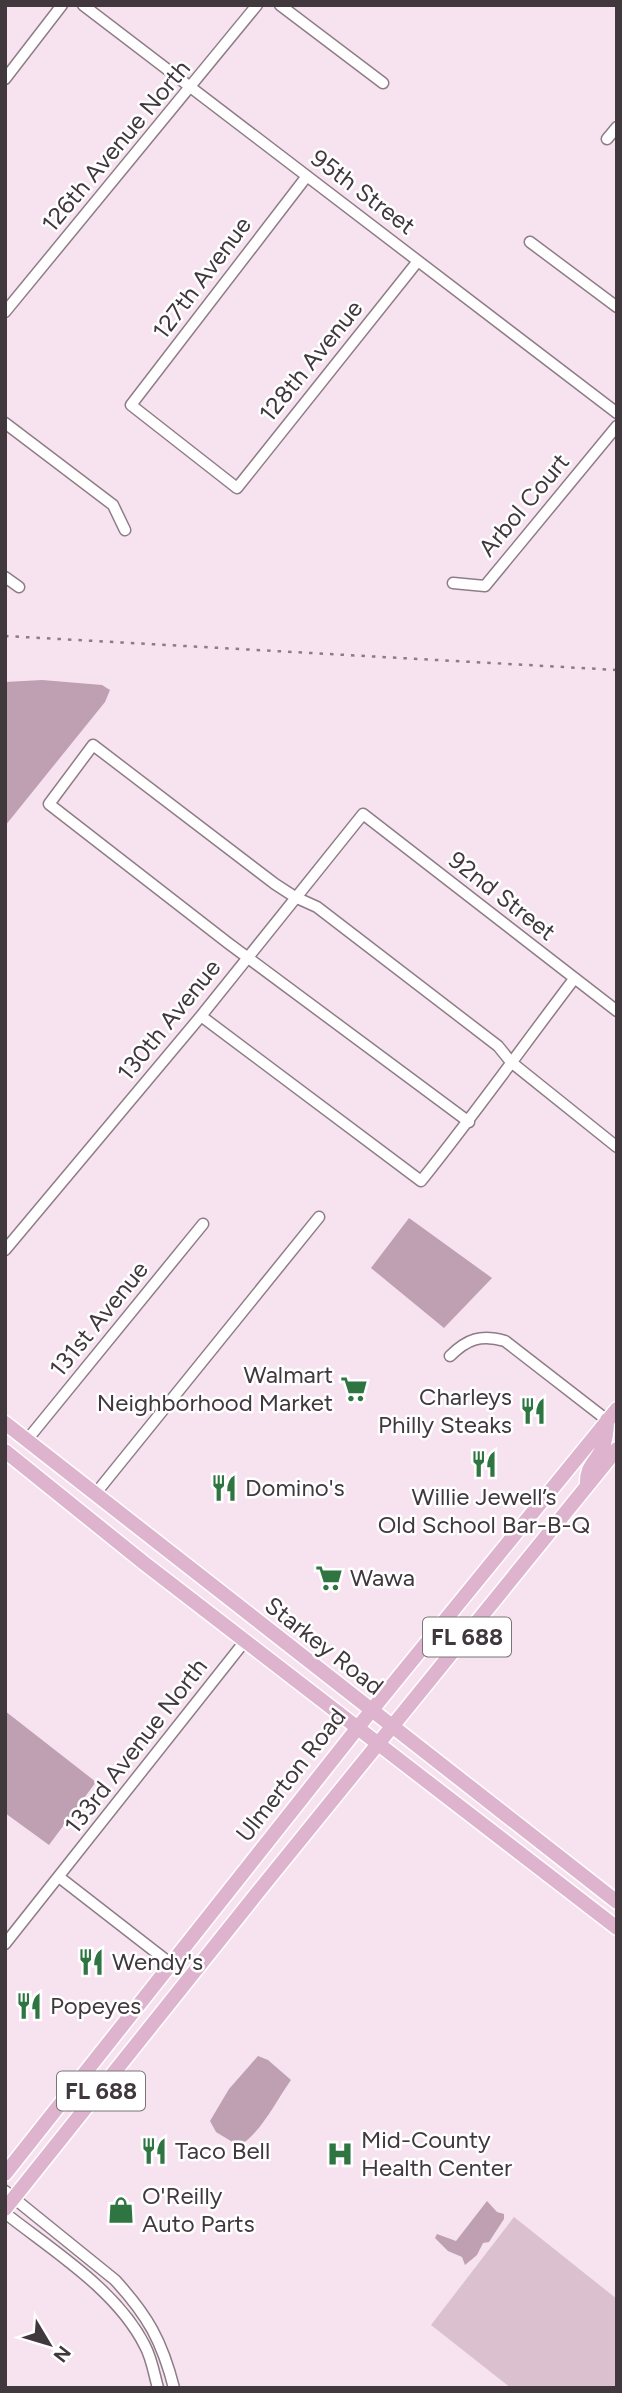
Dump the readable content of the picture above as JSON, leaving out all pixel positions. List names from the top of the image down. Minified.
{"streets":{"main road":["FL 688","Starkey Road","Ulmerton Road"],"street":["126th Avenue North","95th Street","127th Avenue","128th Avenue","Arbol Court","92nd Street","130th Avenue","131st Avenue","133rd Avenue North"]},"crossings":[["126th Avenue North","95th Street"],["95th Street","127th Avenue"],["95th Street","128th Avenue"],["127th Avenue","128th Avenue"],["92nd Street","130th Avenue"],["131st Avenue","Starkey Road"],["Starkey Road","133rd Avenue North"],["Starkey Road","Ulmerton Road"]],"places":{"supermarket":["Walmart Neighborhood Market","Wawa"],"restaurant":["Charleys Philly Steaks","Willie Jewell’s Old School Bar-B-Q","Domino's","Wendy's","Popeyes","Taco Bell"],"hospital":["Mid-County Health Center"],"shop":["O'Reilly Auto Parts"]},"north":"bottom right"}
